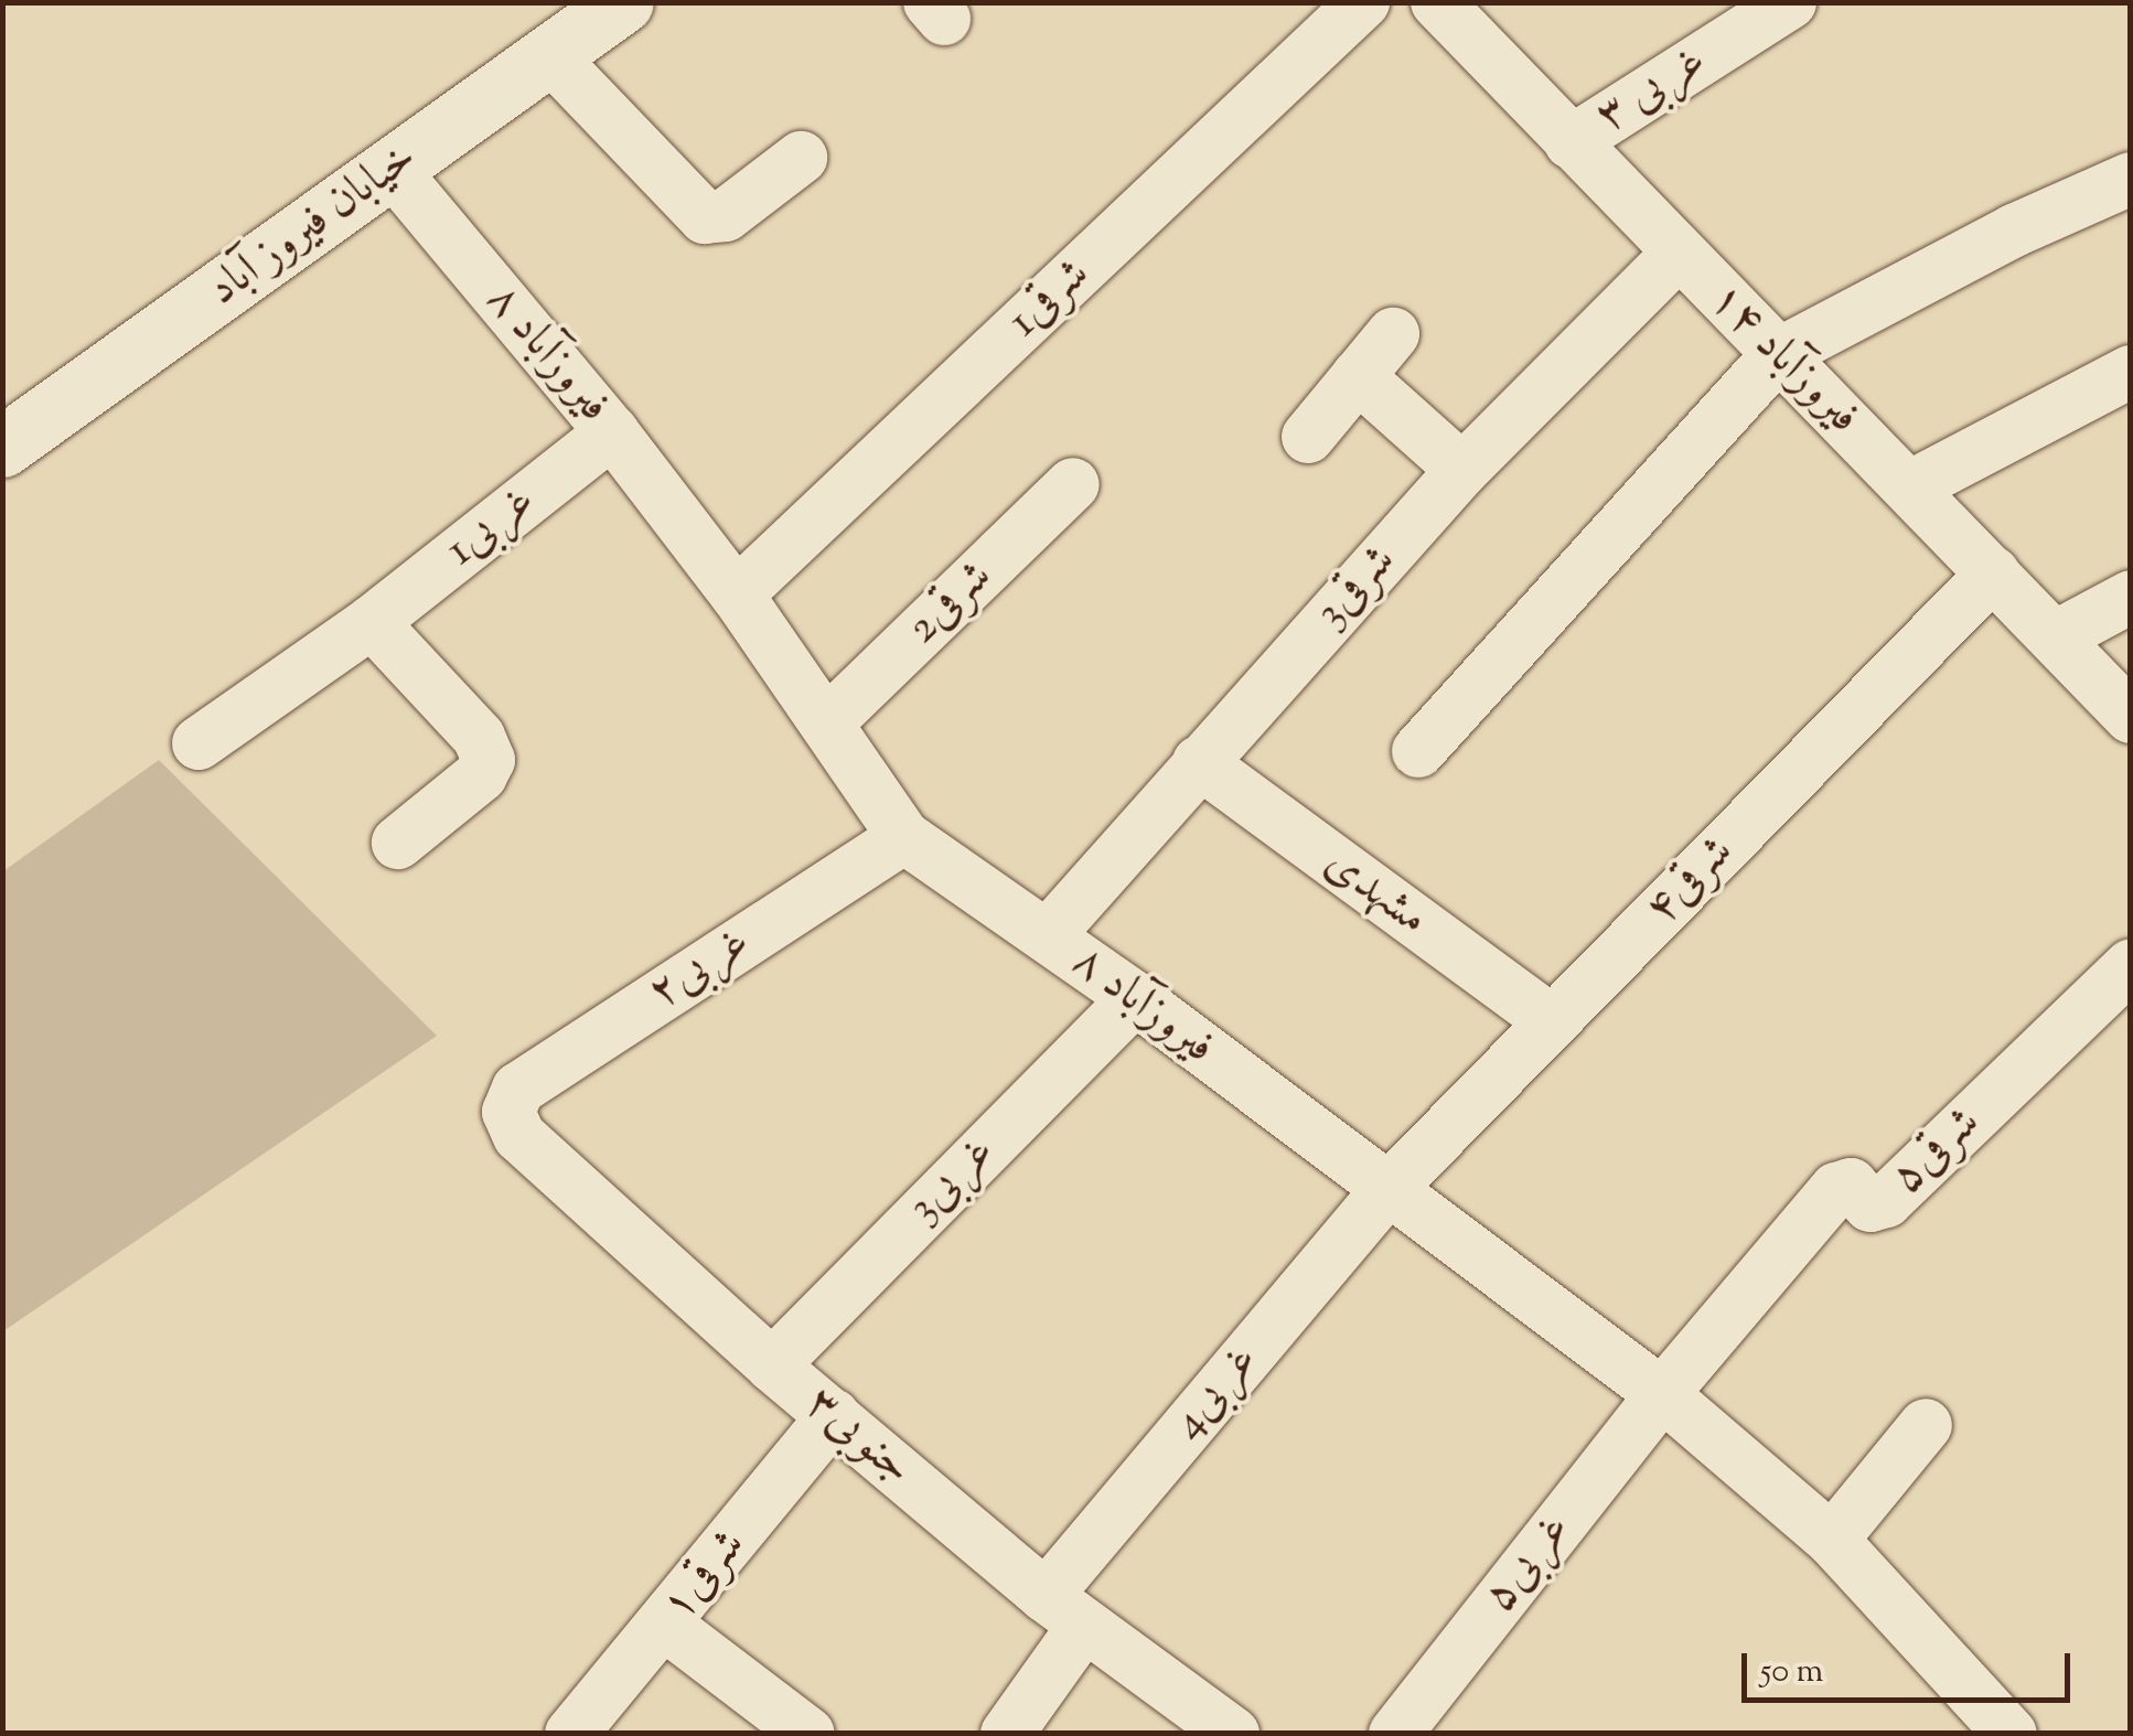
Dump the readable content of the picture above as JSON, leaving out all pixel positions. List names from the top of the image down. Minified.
{"streets":{"main road":["خیابان فیروز آباد"],"street":["غربی ۳","شرقی1","فیروزآباد ۸","فیروزآباد ۱۴","غربی1","شرقی3","شرقی2","شرقی۴","مشهدی","غربی۲","شرقی۵","غربی3","غربی4","جنوبی۳","غربی۵","شرقی۱"]},"crossings":[["غربی ۳","فیروزآباد ۱۴"],["خیابان فیروز آباد","فیروزآباد ۸"],["شرقی1","فیروزآباد ۸"],["فیروزآباد ۸","غربی1"],["فیروزآباد ۸","شرقی3"],["فیروزآباد ۸","شرقی2"],["فیروزآباد ۸","شرقی۴"],["فیروزآباد ۸","غربی۲"],["فیروزآباد ۸","شرقی۵"],["فیروزآباد ۸","غربی3"],["فیروزآباد ۸","غربی4"],["فیروزآباد ۸","غربی۵"],["فیروزآباد ۱۴","شرقی3"],["فیروزآباد ۱۴","شرقی۴"],["شرقی3","مشهدی"],["شرقی۴","مشهدی"],["شرقی۴","غربی4"],["غربی۲","جنوبی۳"],["شرقی۵","غربی۵"],["غربی3","جنوبی۳"],["غربی4","جنوبی۳"],["جنوبی۳","شرقی۱"]],"scale_bar":"50 m"}
